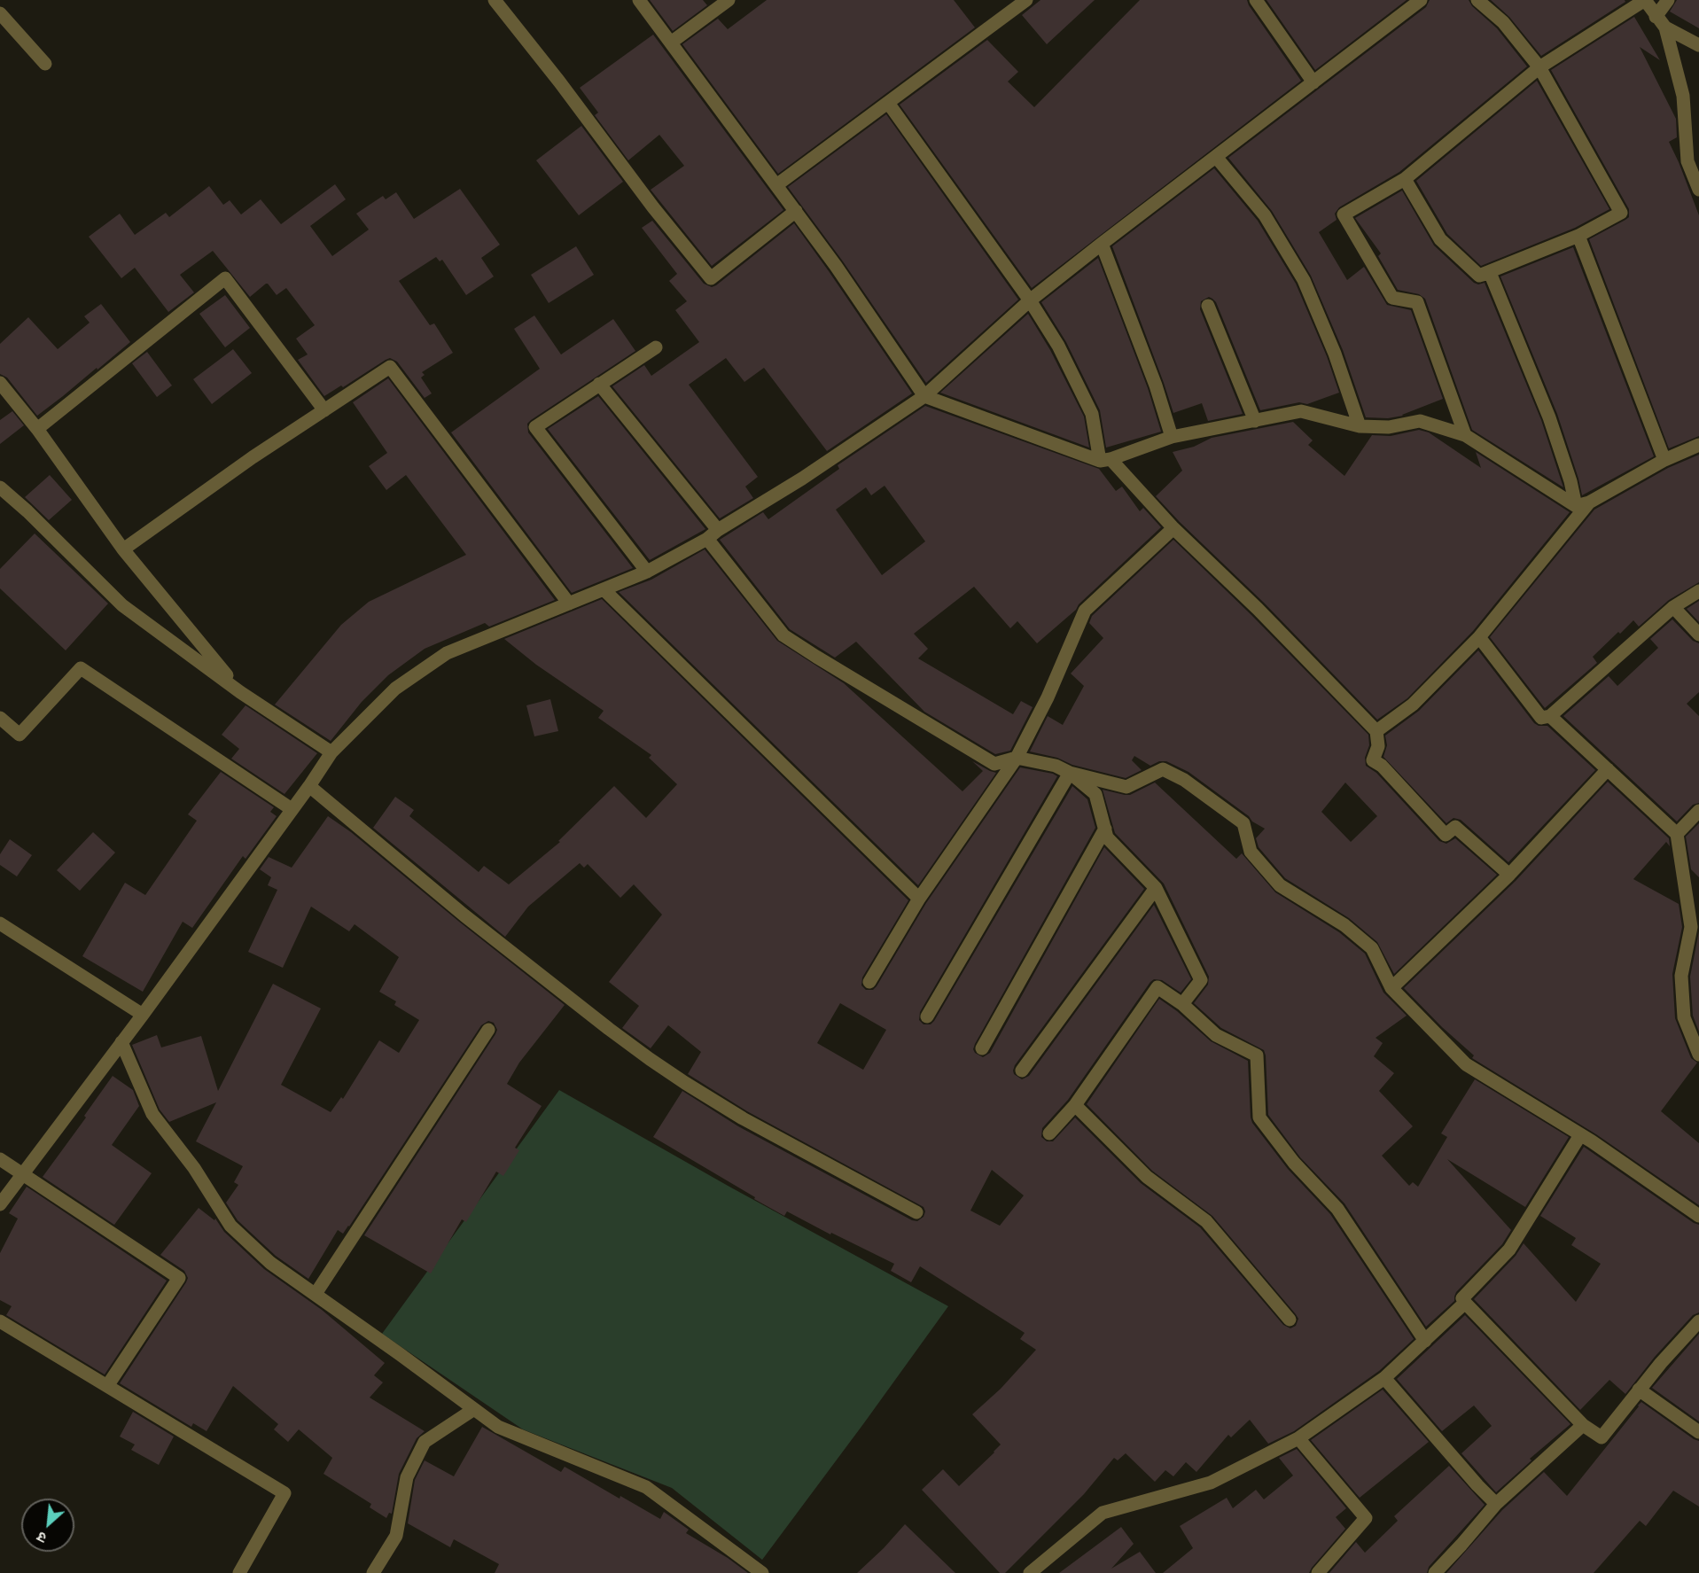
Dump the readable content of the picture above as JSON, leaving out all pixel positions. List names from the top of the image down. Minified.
{"north":"bottom left"}
